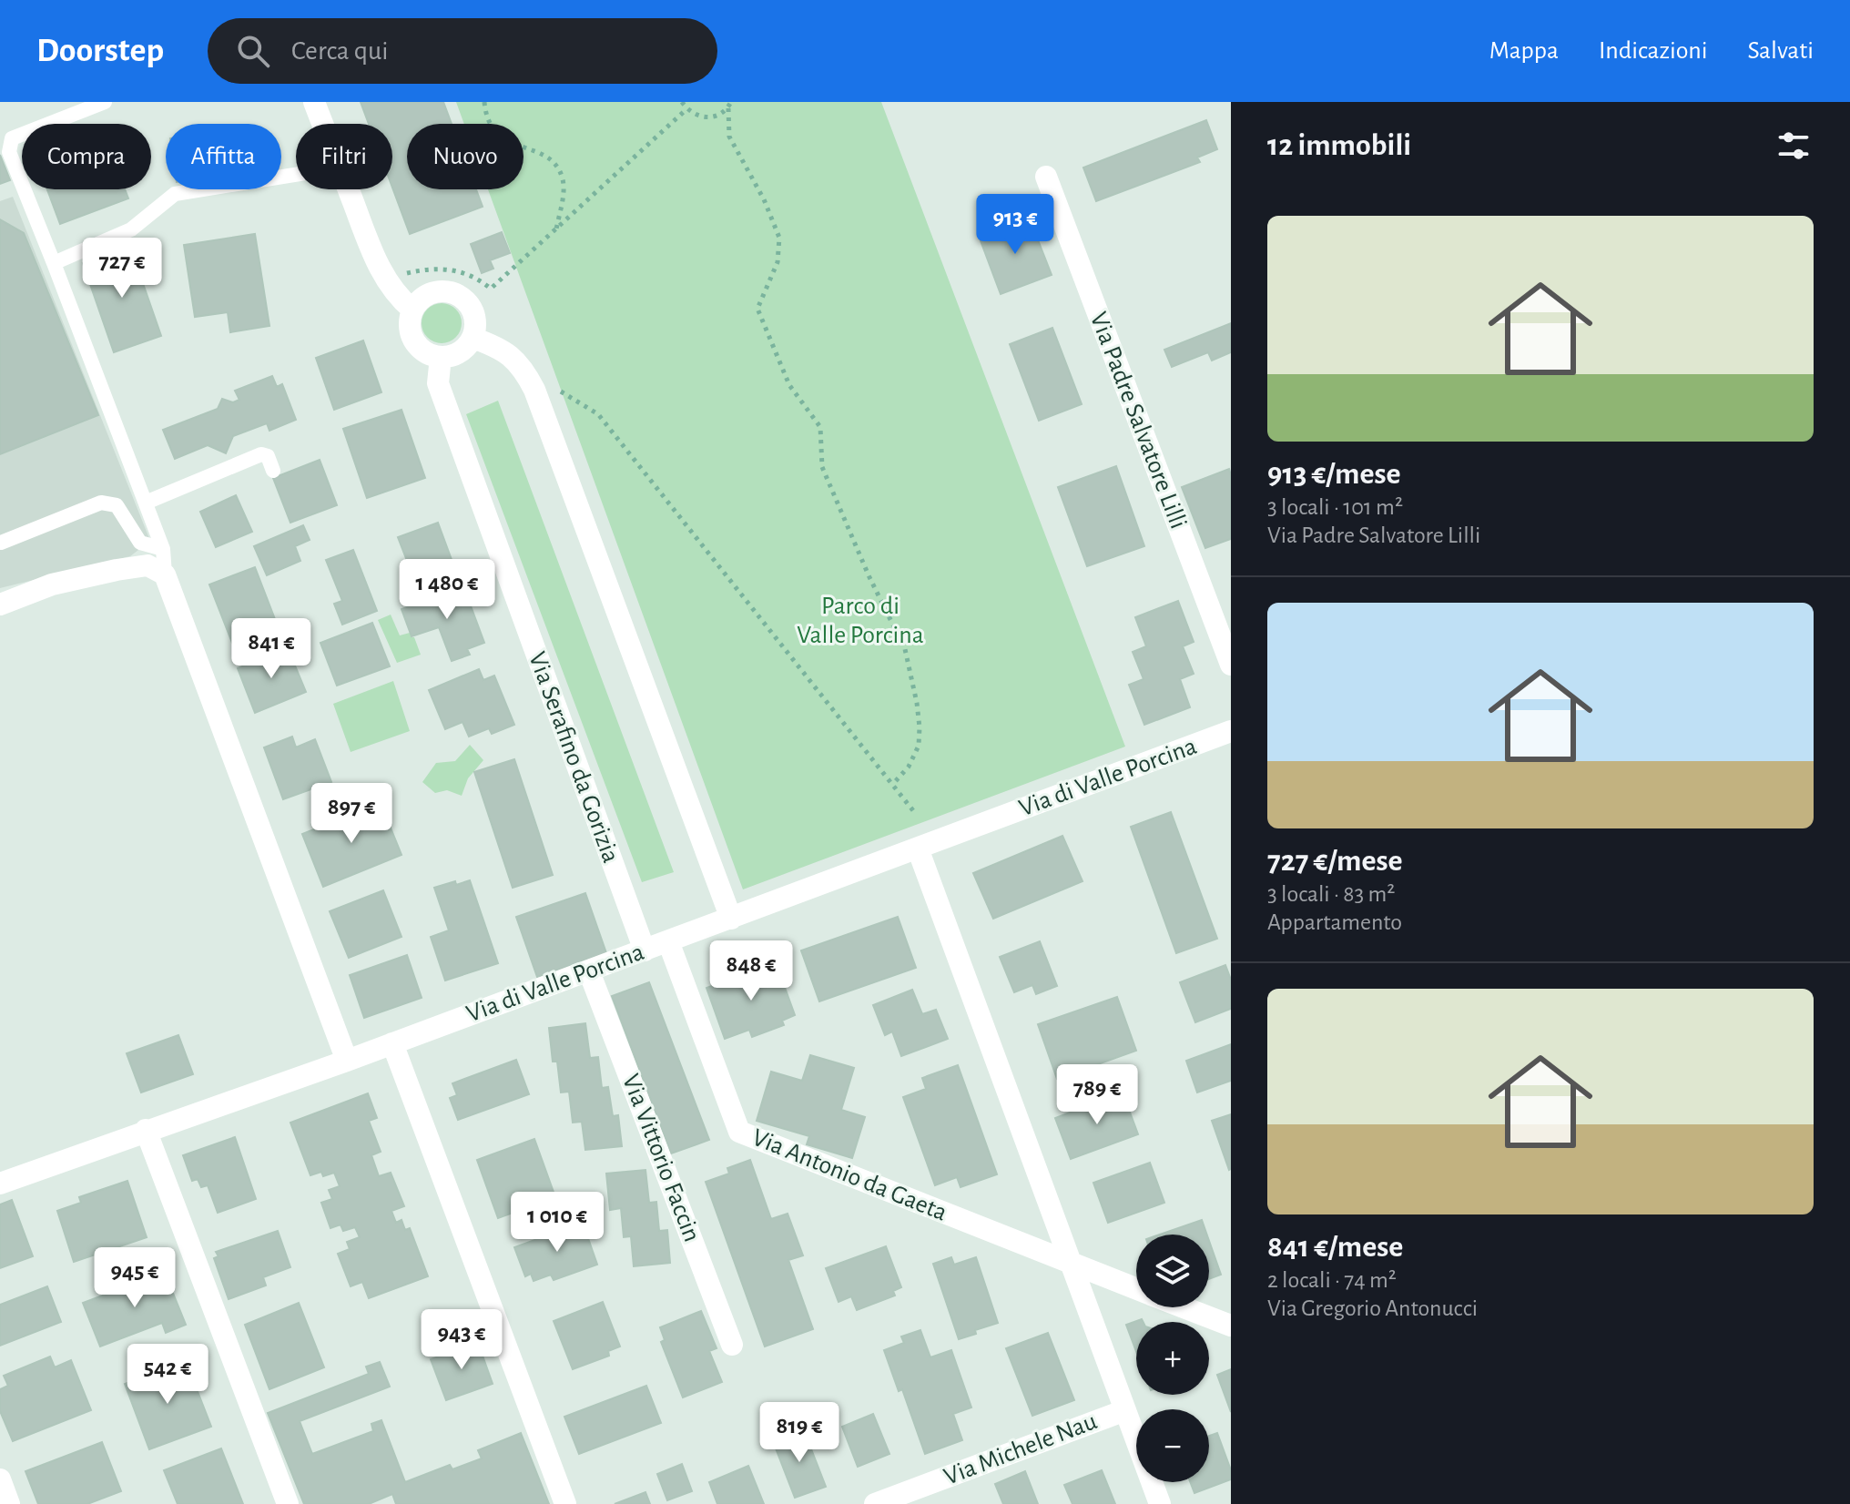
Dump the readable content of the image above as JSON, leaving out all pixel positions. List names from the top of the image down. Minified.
{"streets":{"street":["Via Padre Salvatore Lilli","Via Serafino da Gorizia","Via di Valle Porcina","Via Vittorio Faccin","Via Antonio da Gaeta","Via Michele Nau"]},"crossings":[["Via Serafino da Gorizia","Via di Valle Porcina"],["Via di Valle Porcina","Via Vittorio Faccin"],["Via di Valle Porcina","Via Antonio da Gaeta"]],"parks":["Parco di Valle Porcina"],"page":{"header":"Doorstep","search":"Cerca qui","nav":["Mappa","Indicazioni","Salvati"],"heading":"12 immobili","chip":["Compra","Affitta","Filtri","Nuovo"],"list":[{"name":"913 €/mese","note":"3 locali · 101 m² · Via Padre Salvatore Lilli"},{"name":"727 €/mese","note":"3 locali · 83 m² · Appartamento"},{"name":"841 €/mese","note":"2 locali · 74 m² · Via Gregorio Antonucci"}],"price":["913 €","727 €","1 480 €","841 €","897 €","848 €","789 €","1 010 €","945 €","943 €","542 €","819 €"],"map_buttons":["+","−"]}}
